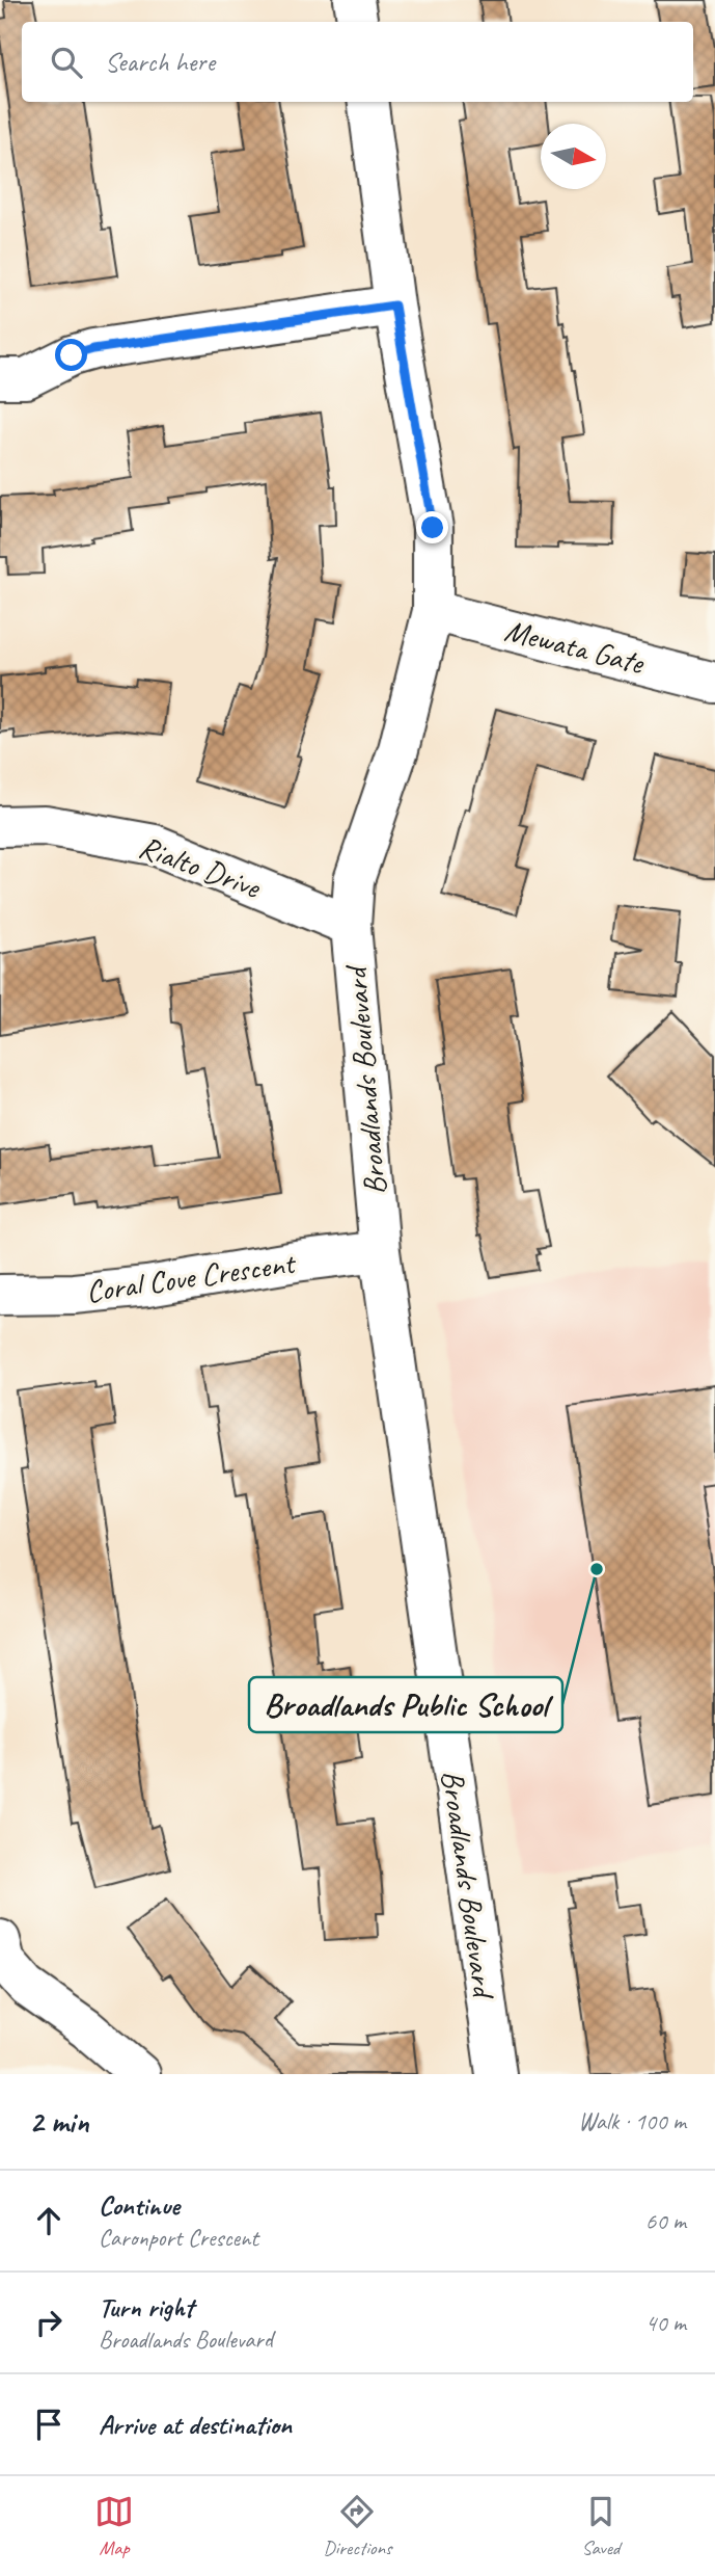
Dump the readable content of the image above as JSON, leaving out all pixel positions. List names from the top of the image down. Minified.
{"streets":{"street":["Mewata Gate","Rialto Drive","Broadlands Boulevard","Coral Cove Crescent"]},"crossings":[["Mewata Gate","Broadlands Boulevard"],["Rialto Drive","Broadlands Boulevard"],["Broadlands Boulevard","Coral Cove Crescent"]],"places":["Broadlands Public School"],"north":"right","page":{"search":"Search here","heading":["2 min","Walk · 100 m"],"list":[["Continue","Caronport Crescent","60 m"],["Turn right","Broadlands Boulevard","40 m"],"Arrive at destination"],"nav":["Map","Directions","Saved"]}}
